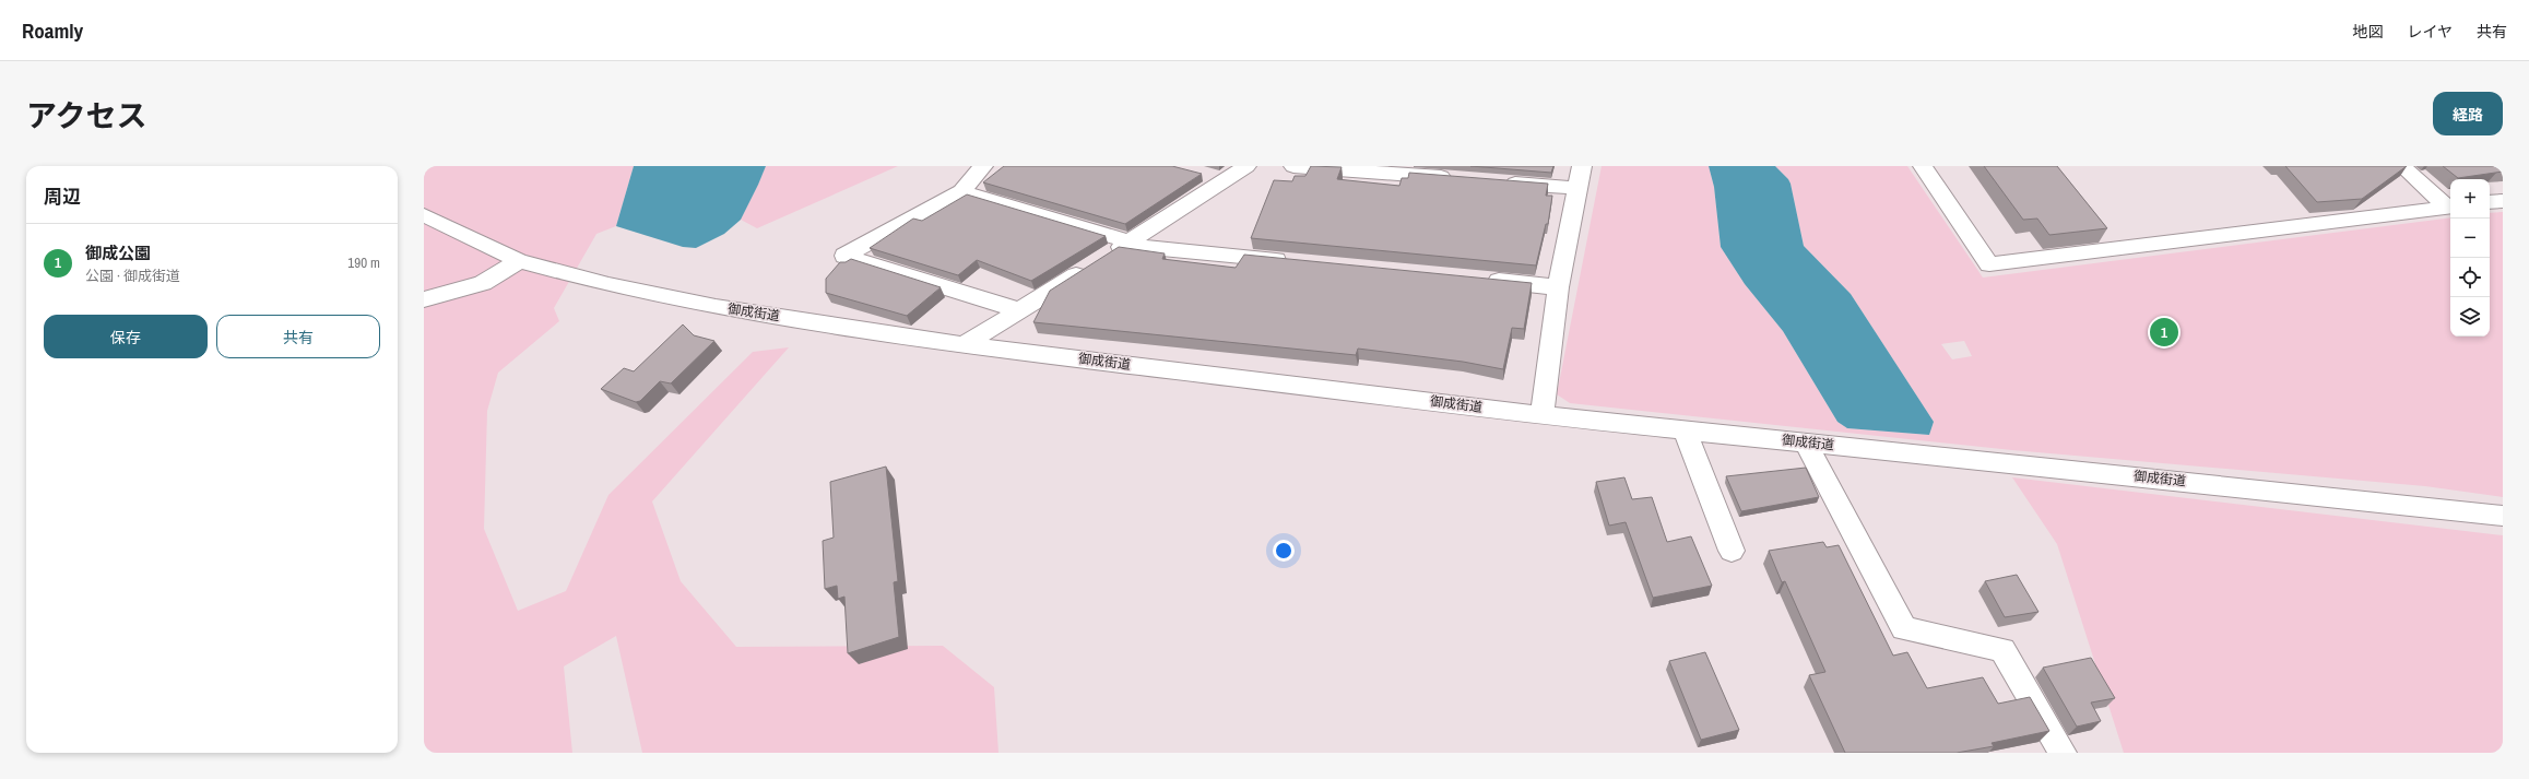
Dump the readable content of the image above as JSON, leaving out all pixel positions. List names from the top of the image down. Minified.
{"streets":{"street":["御成街道"]},"page":{"header":"Roamly","nav":["地図","レイヤ","共有"],"title":"アクセス","buttons":["経路",["保存","共有"]],"heading":"周辺","map_buttons":["+","−"],"list":[{"mark":"1","name":"御成公園","note":"公園 · 御成街道","value":"190 m"}],"pins":"1"}}
